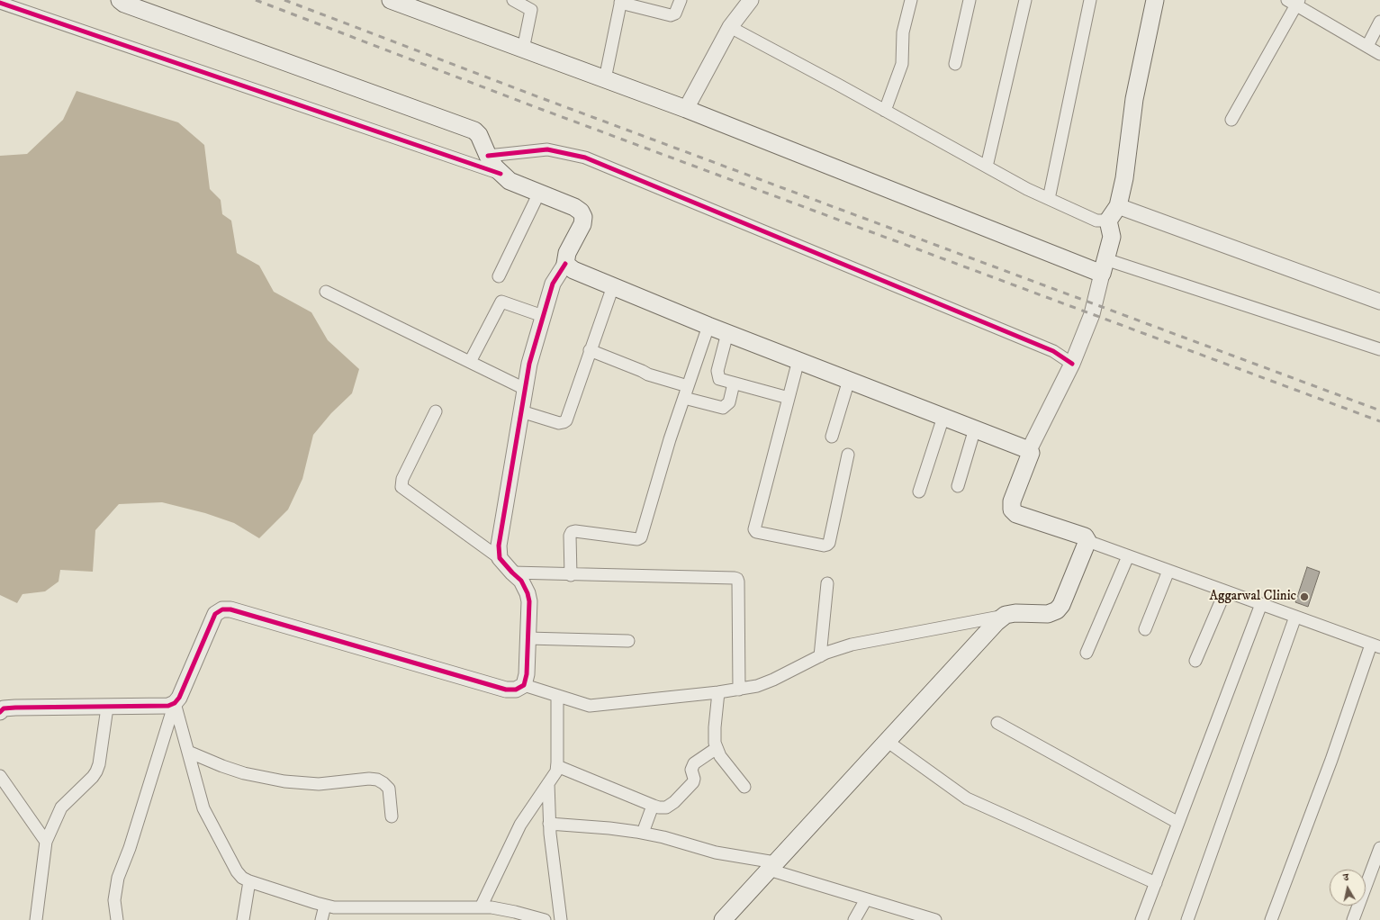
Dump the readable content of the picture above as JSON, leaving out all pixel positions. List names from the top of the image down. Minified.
{"places":["Aggarwal Clinic"],"north":"top"}
